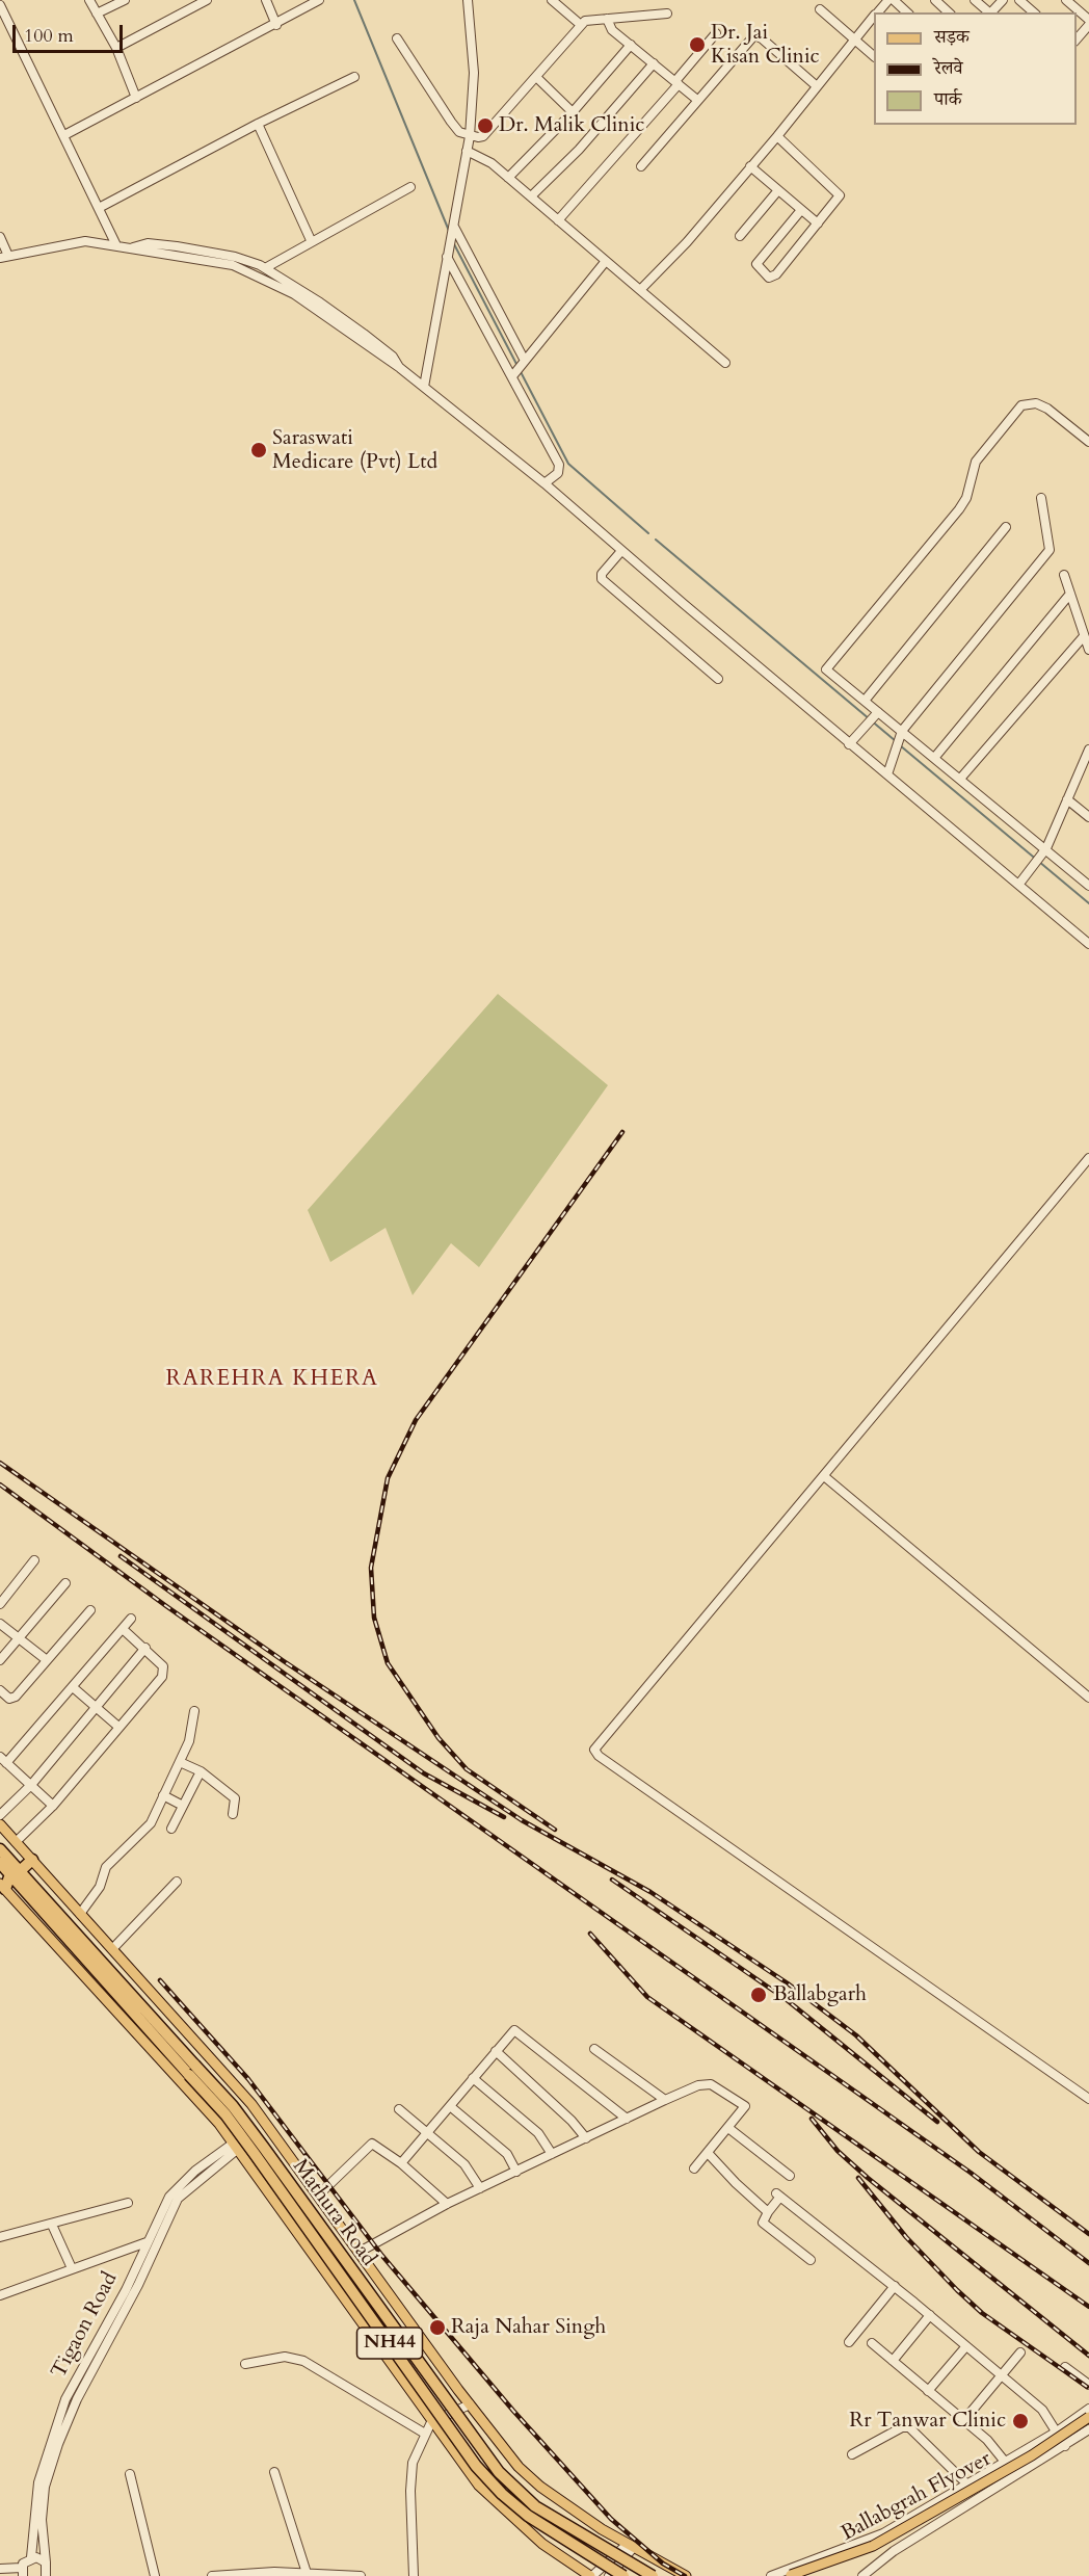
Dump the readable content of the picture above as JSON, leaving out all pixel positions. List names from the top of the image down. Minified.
{"streets":{"highway":["Mathura Road","NH44"],"main road":["Ballabgrah Flyover"],"street":["Tigaon Road"]},"districts":["RAREHRA KHERA"],"places":["Dr. Jai Kisan Clinic","Dr. Malik Clinic","Saraswati Medicare (Pvt) Ltd","Ballabgarh","Raja Nahar Singh","Rr Tanwar Clinic"],"legend":["सड़क","रेलवे","पार्क"],"scale_bar":"100 m"}
